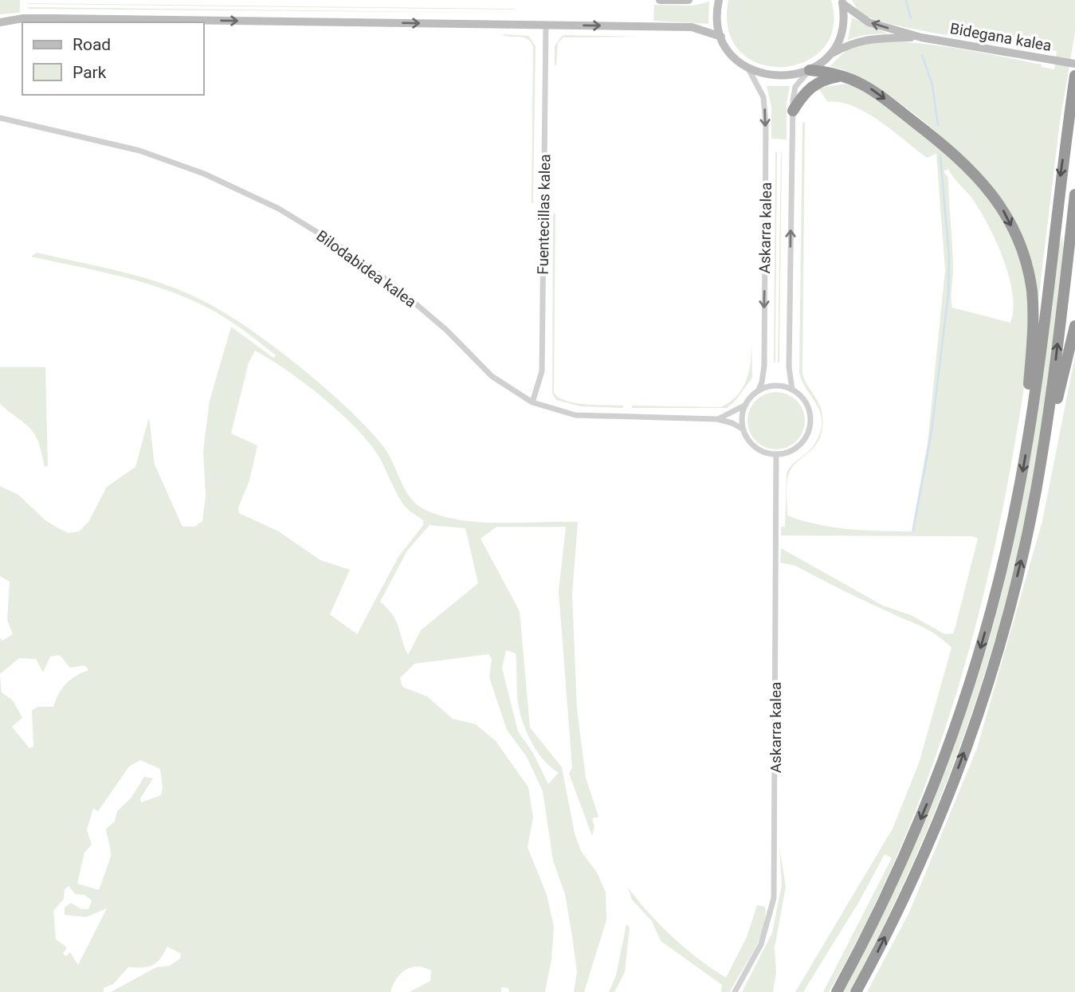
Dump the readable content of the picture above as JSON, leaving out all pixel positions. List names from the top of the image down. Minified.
{"streets":{"street":["Bidegana kalea","Fuentecillas kalea","Askarra kalea","Bilodabidea kalea"]},"crossings":[["Fuentecillas kalea","Bilodabidea kalea"],["Askarra kalea","Bilodabidea kalea"]],"legend":["Road","Park"]}
